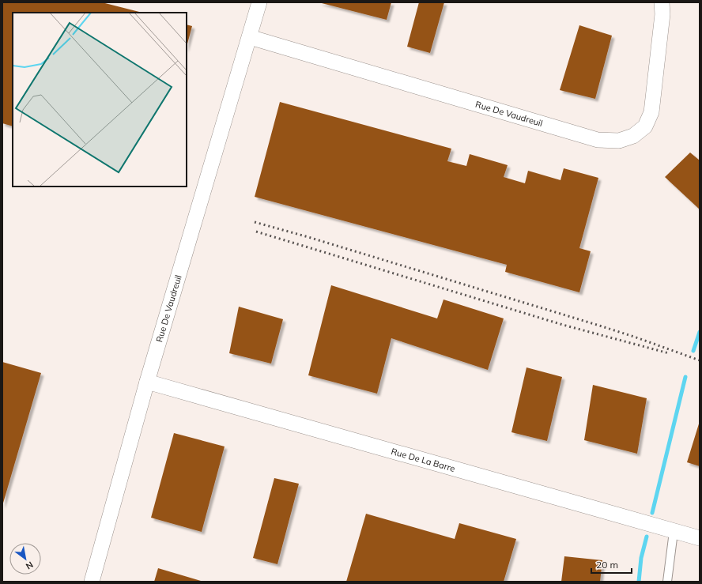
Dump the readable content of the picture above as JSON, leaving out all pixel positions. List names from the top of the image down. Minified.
{"streets":{"street":["Rue De Vaudreuil","Rue De La Barre"]},"crossings":[["Rue De Vaudreuil","Rue De La Barre"]],"scale_bar":"20 m","north":"bottom right"}
